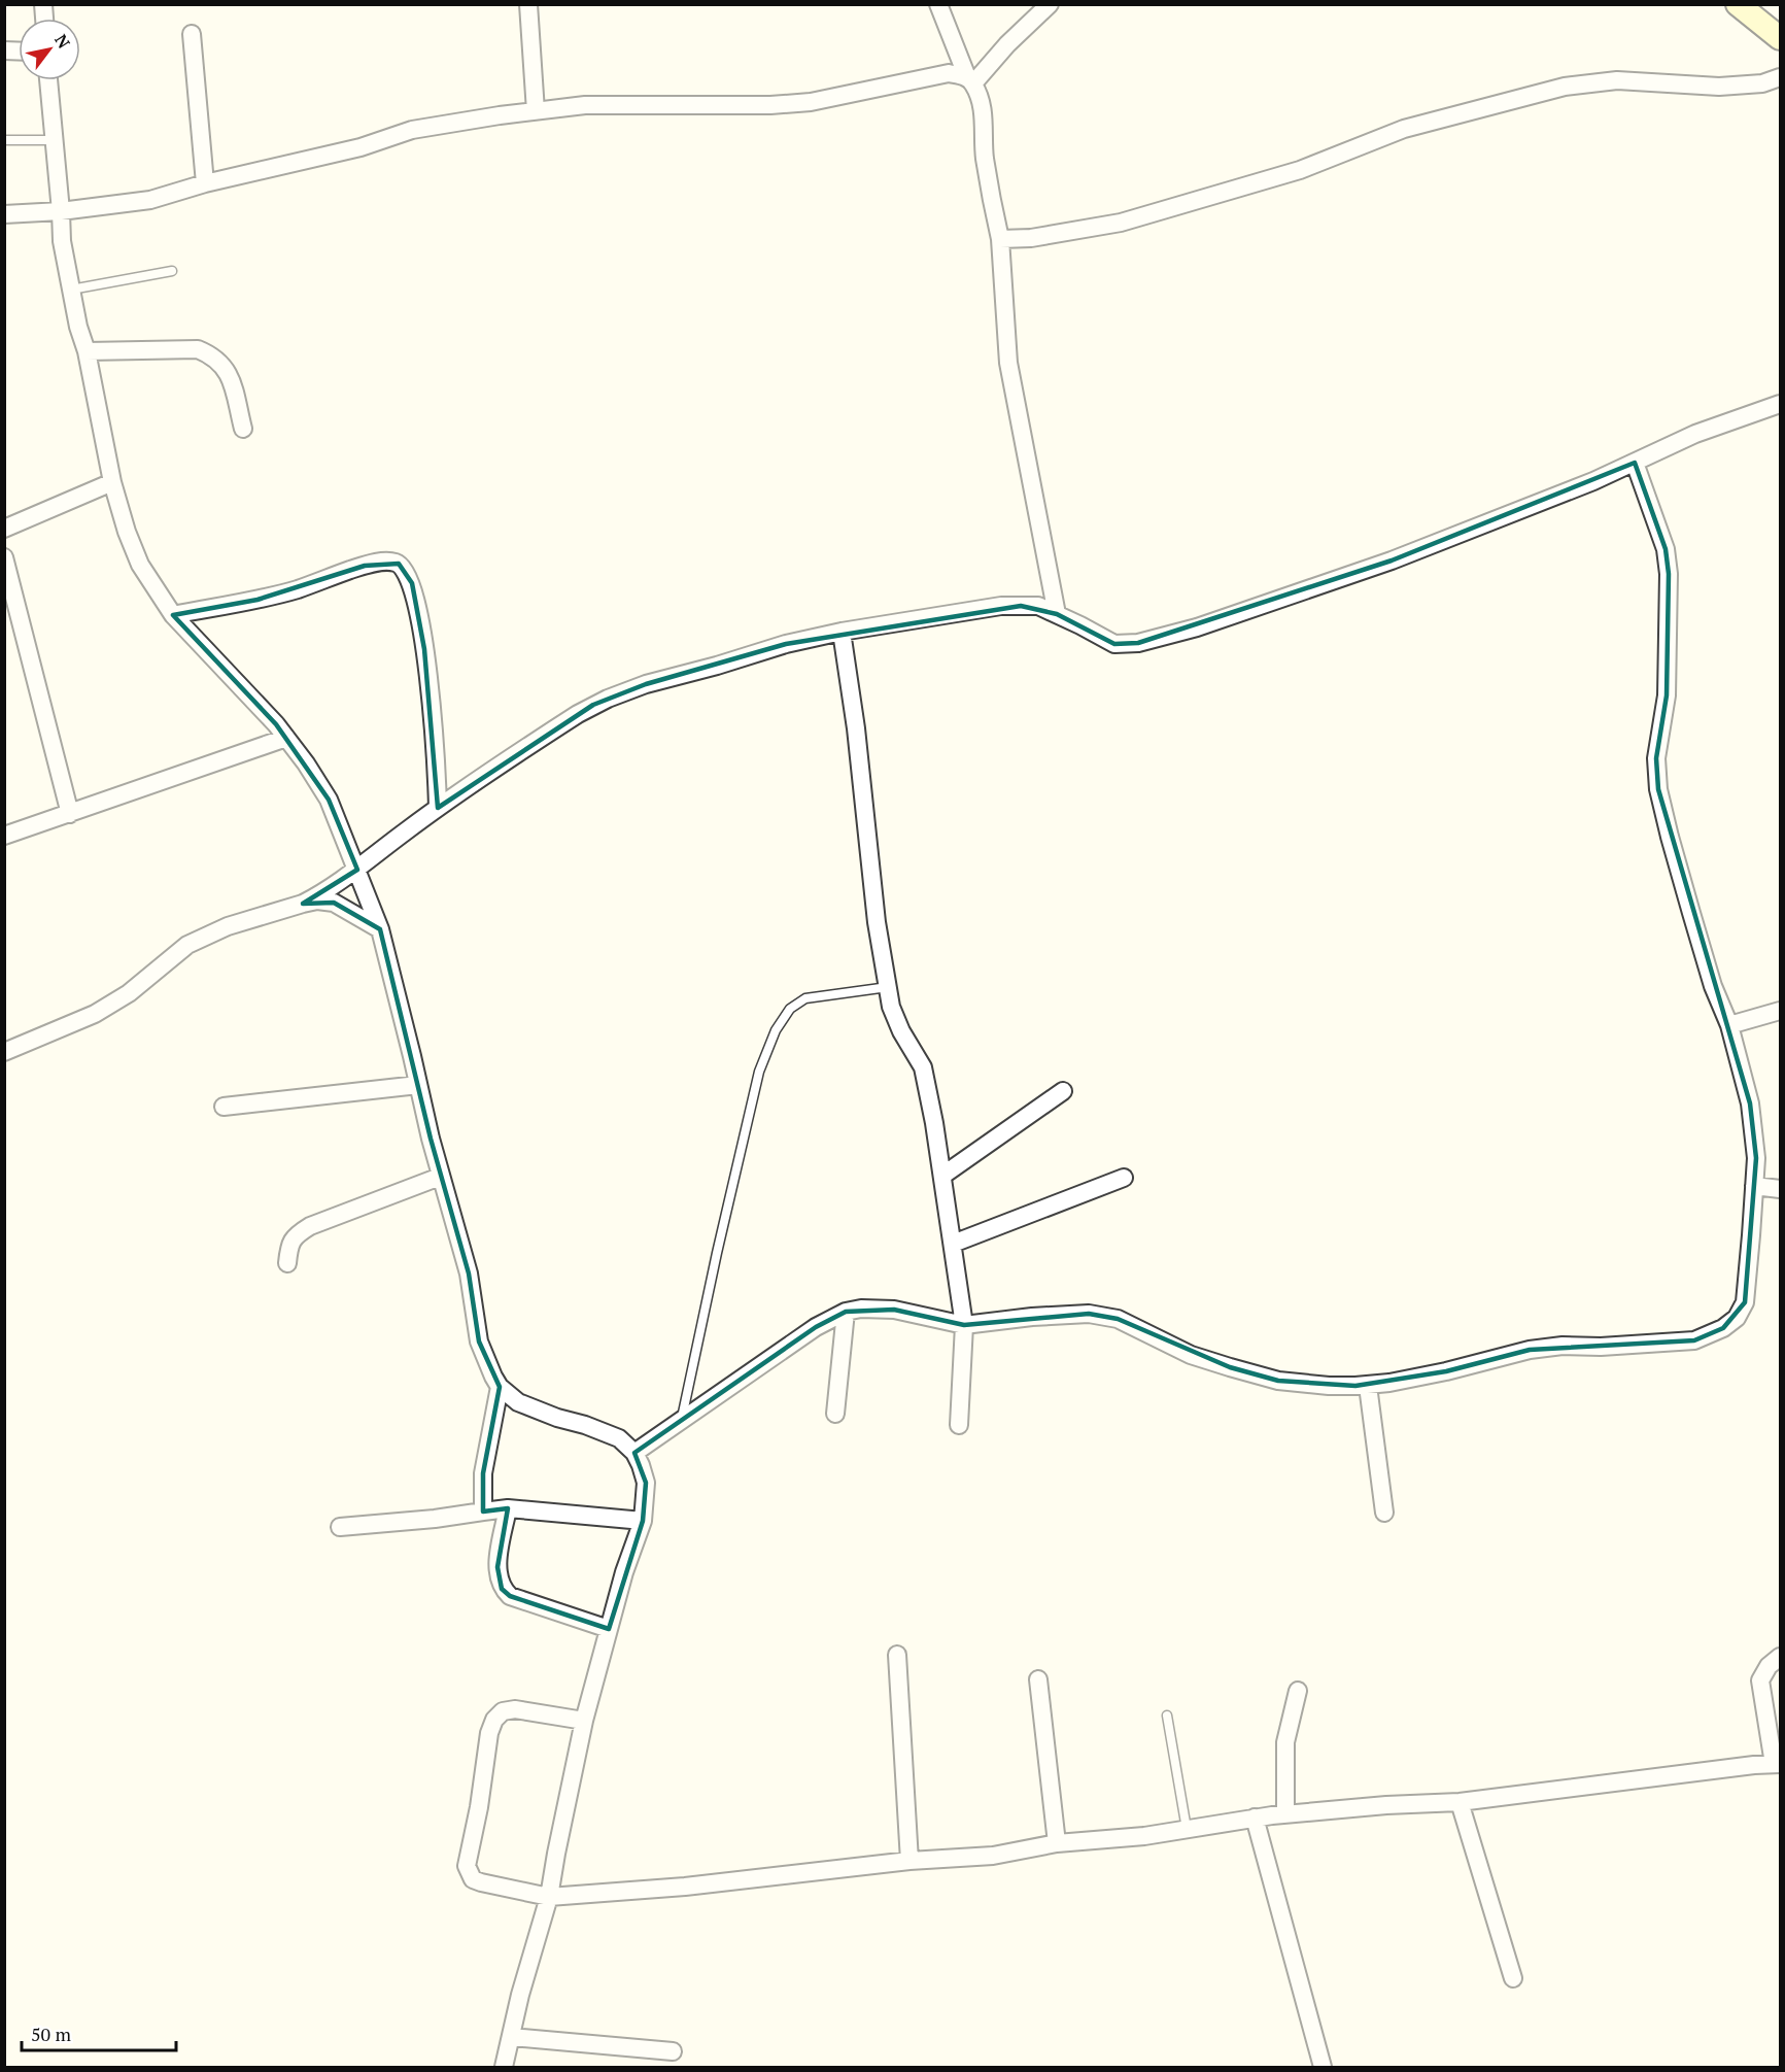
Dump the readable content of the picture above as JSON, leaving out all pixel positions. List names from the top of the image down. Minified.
{"scale_bar":"50 m","north":"top right"}
